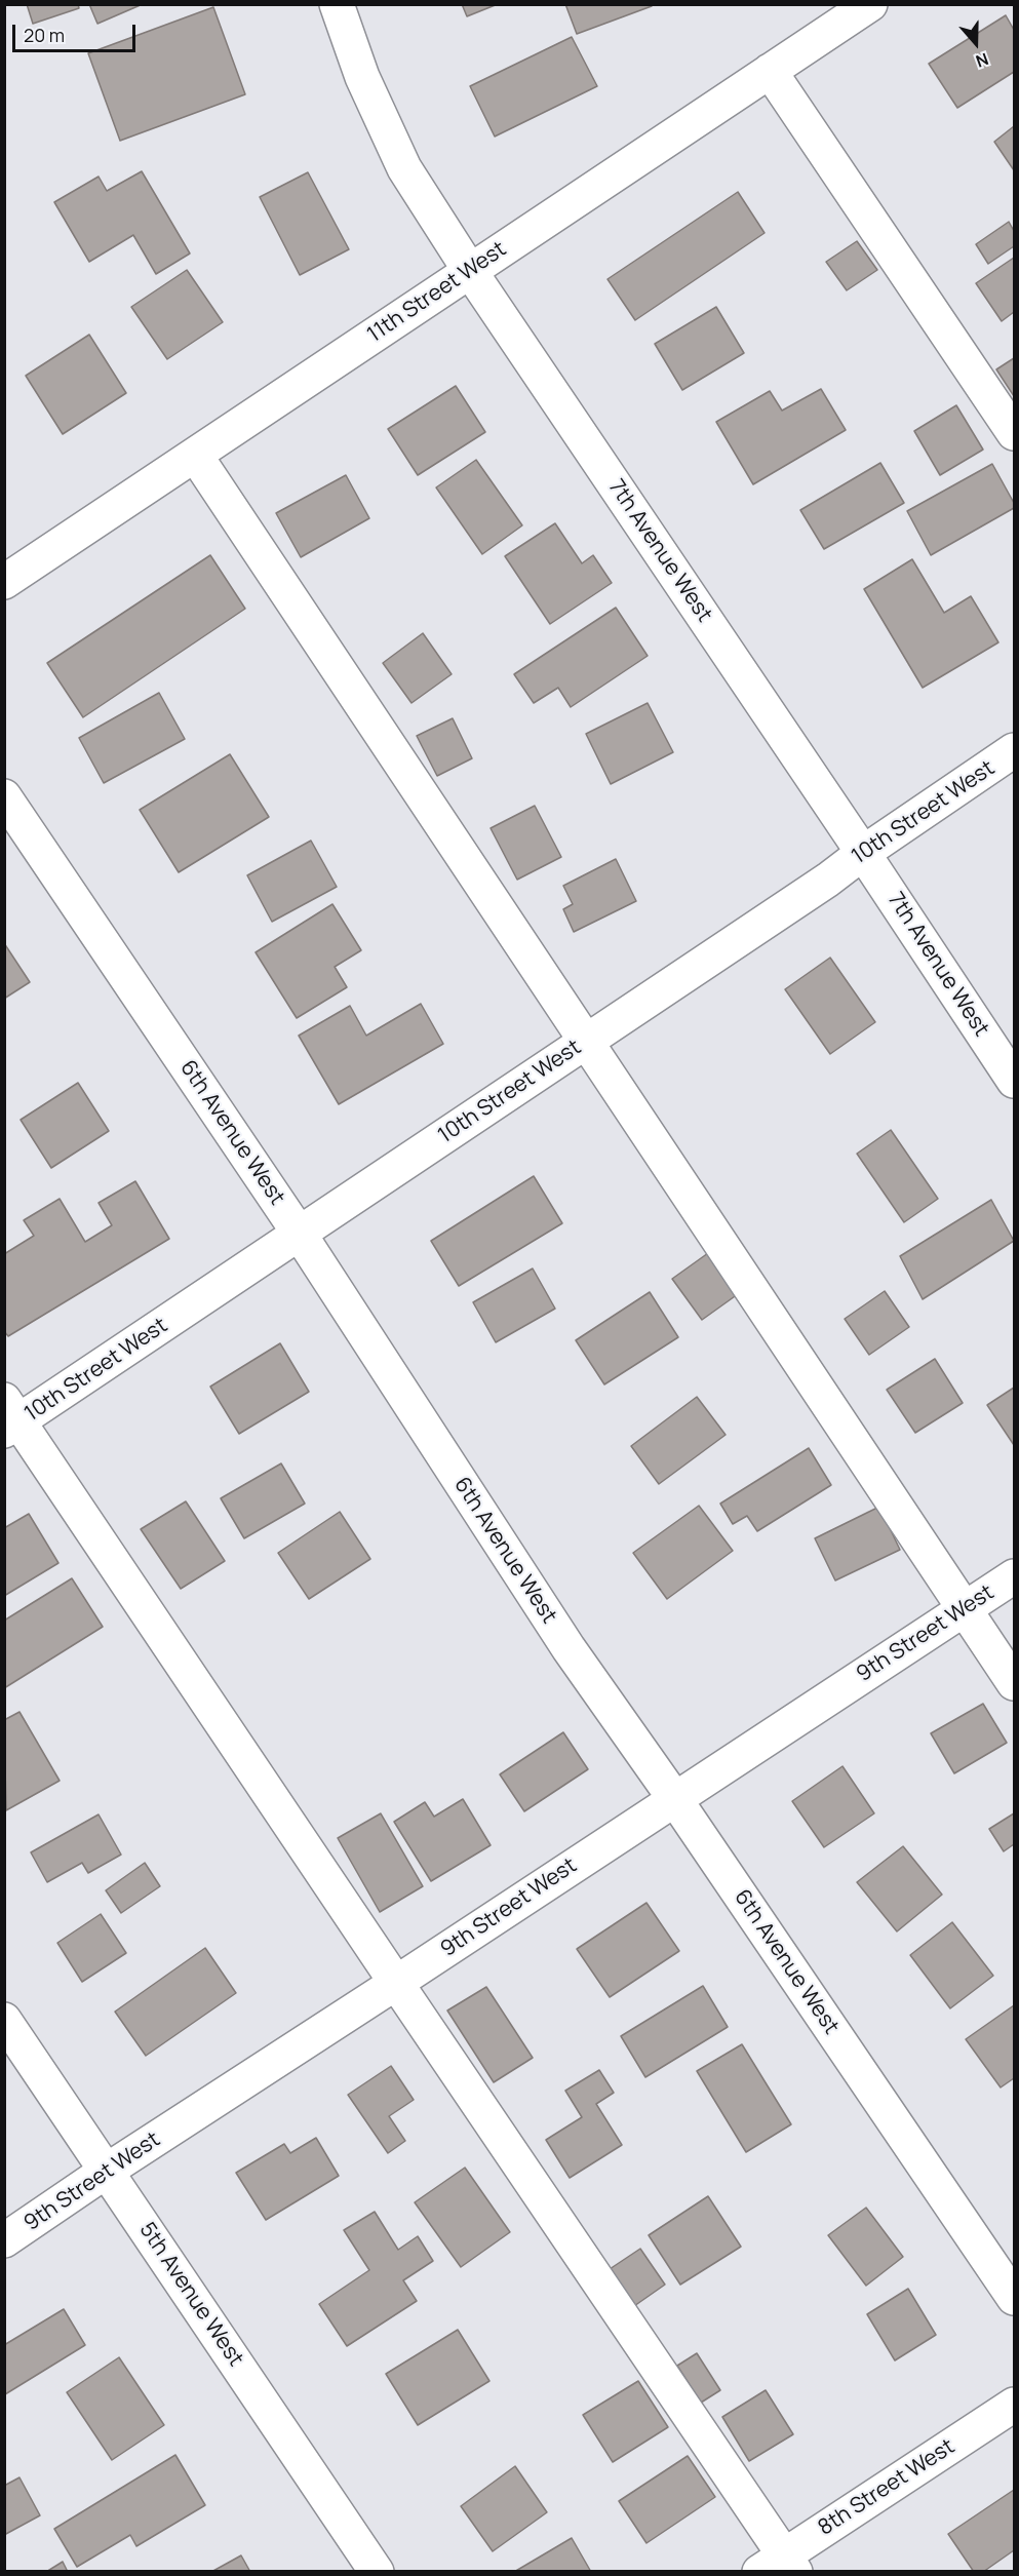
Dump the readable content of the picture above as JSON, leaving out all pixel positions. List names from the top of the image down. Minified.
{"streets":{"street":["11th Street West","7th Avenue West","10th Street West","6th Avenue West","9th Street West","5th Avenue West","8th Street West"]},"crossings":[["11th Street West","7th Avenue West"],["7th Avenue West","10th Street West"],["10th Street West","6th Avenue West"],["6th Avenue West","9th Street West"],["9th Street West","5th Avenue West"]],"scale_bar":"20 m","north":"bottom"}
